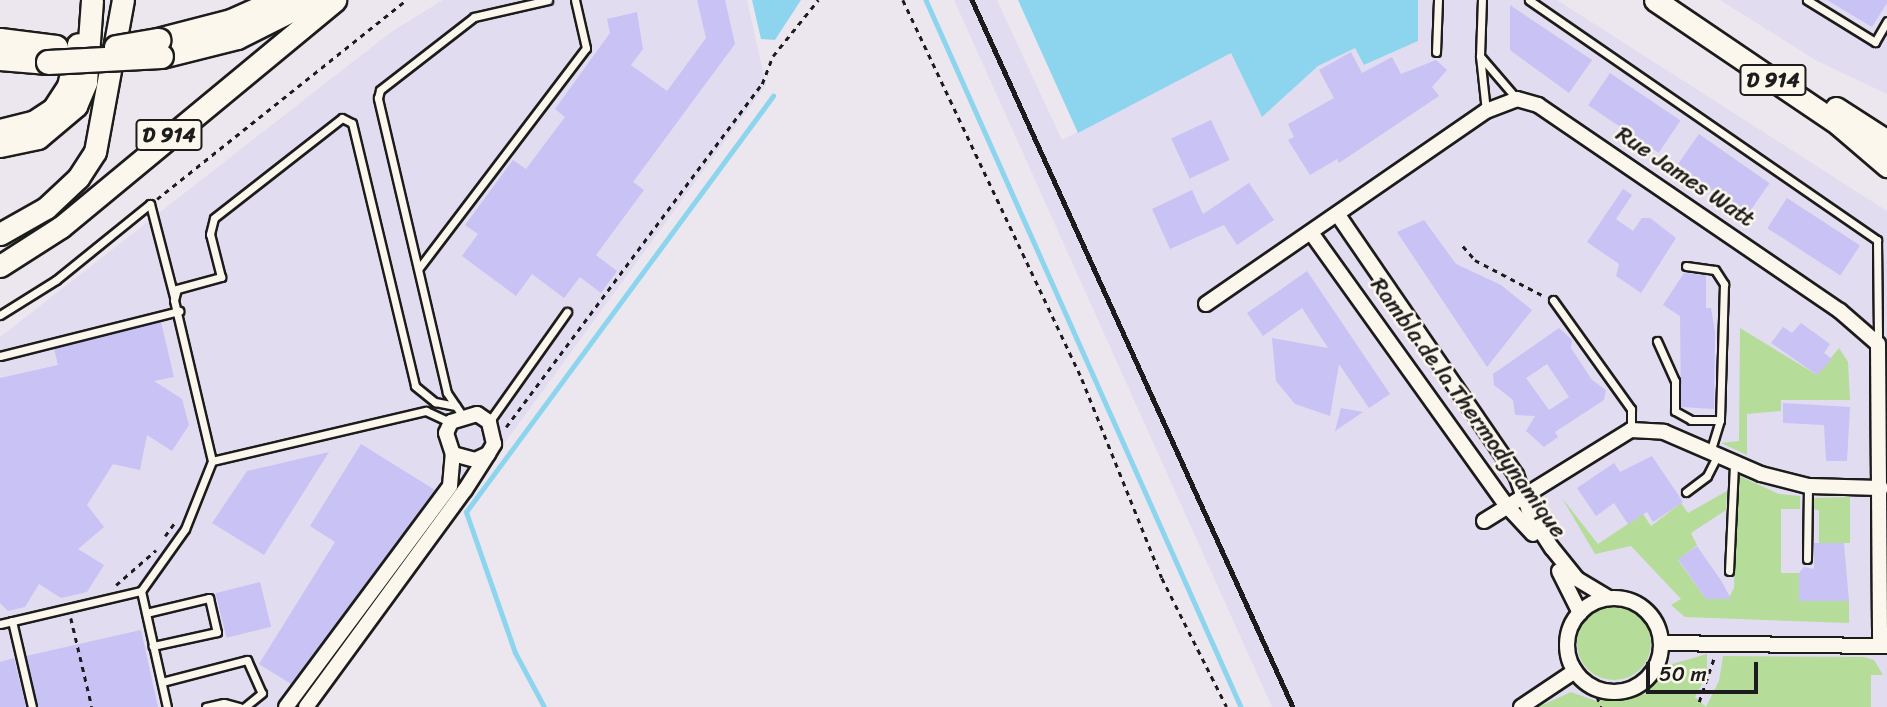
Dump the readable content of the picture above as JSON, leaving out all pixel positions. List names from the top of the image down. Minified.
{"streets":{"main road":["D 914"],"street":["Rue James Watt","Rambla de la Thermodynamique"]},"scale_bar":"50 m"}
